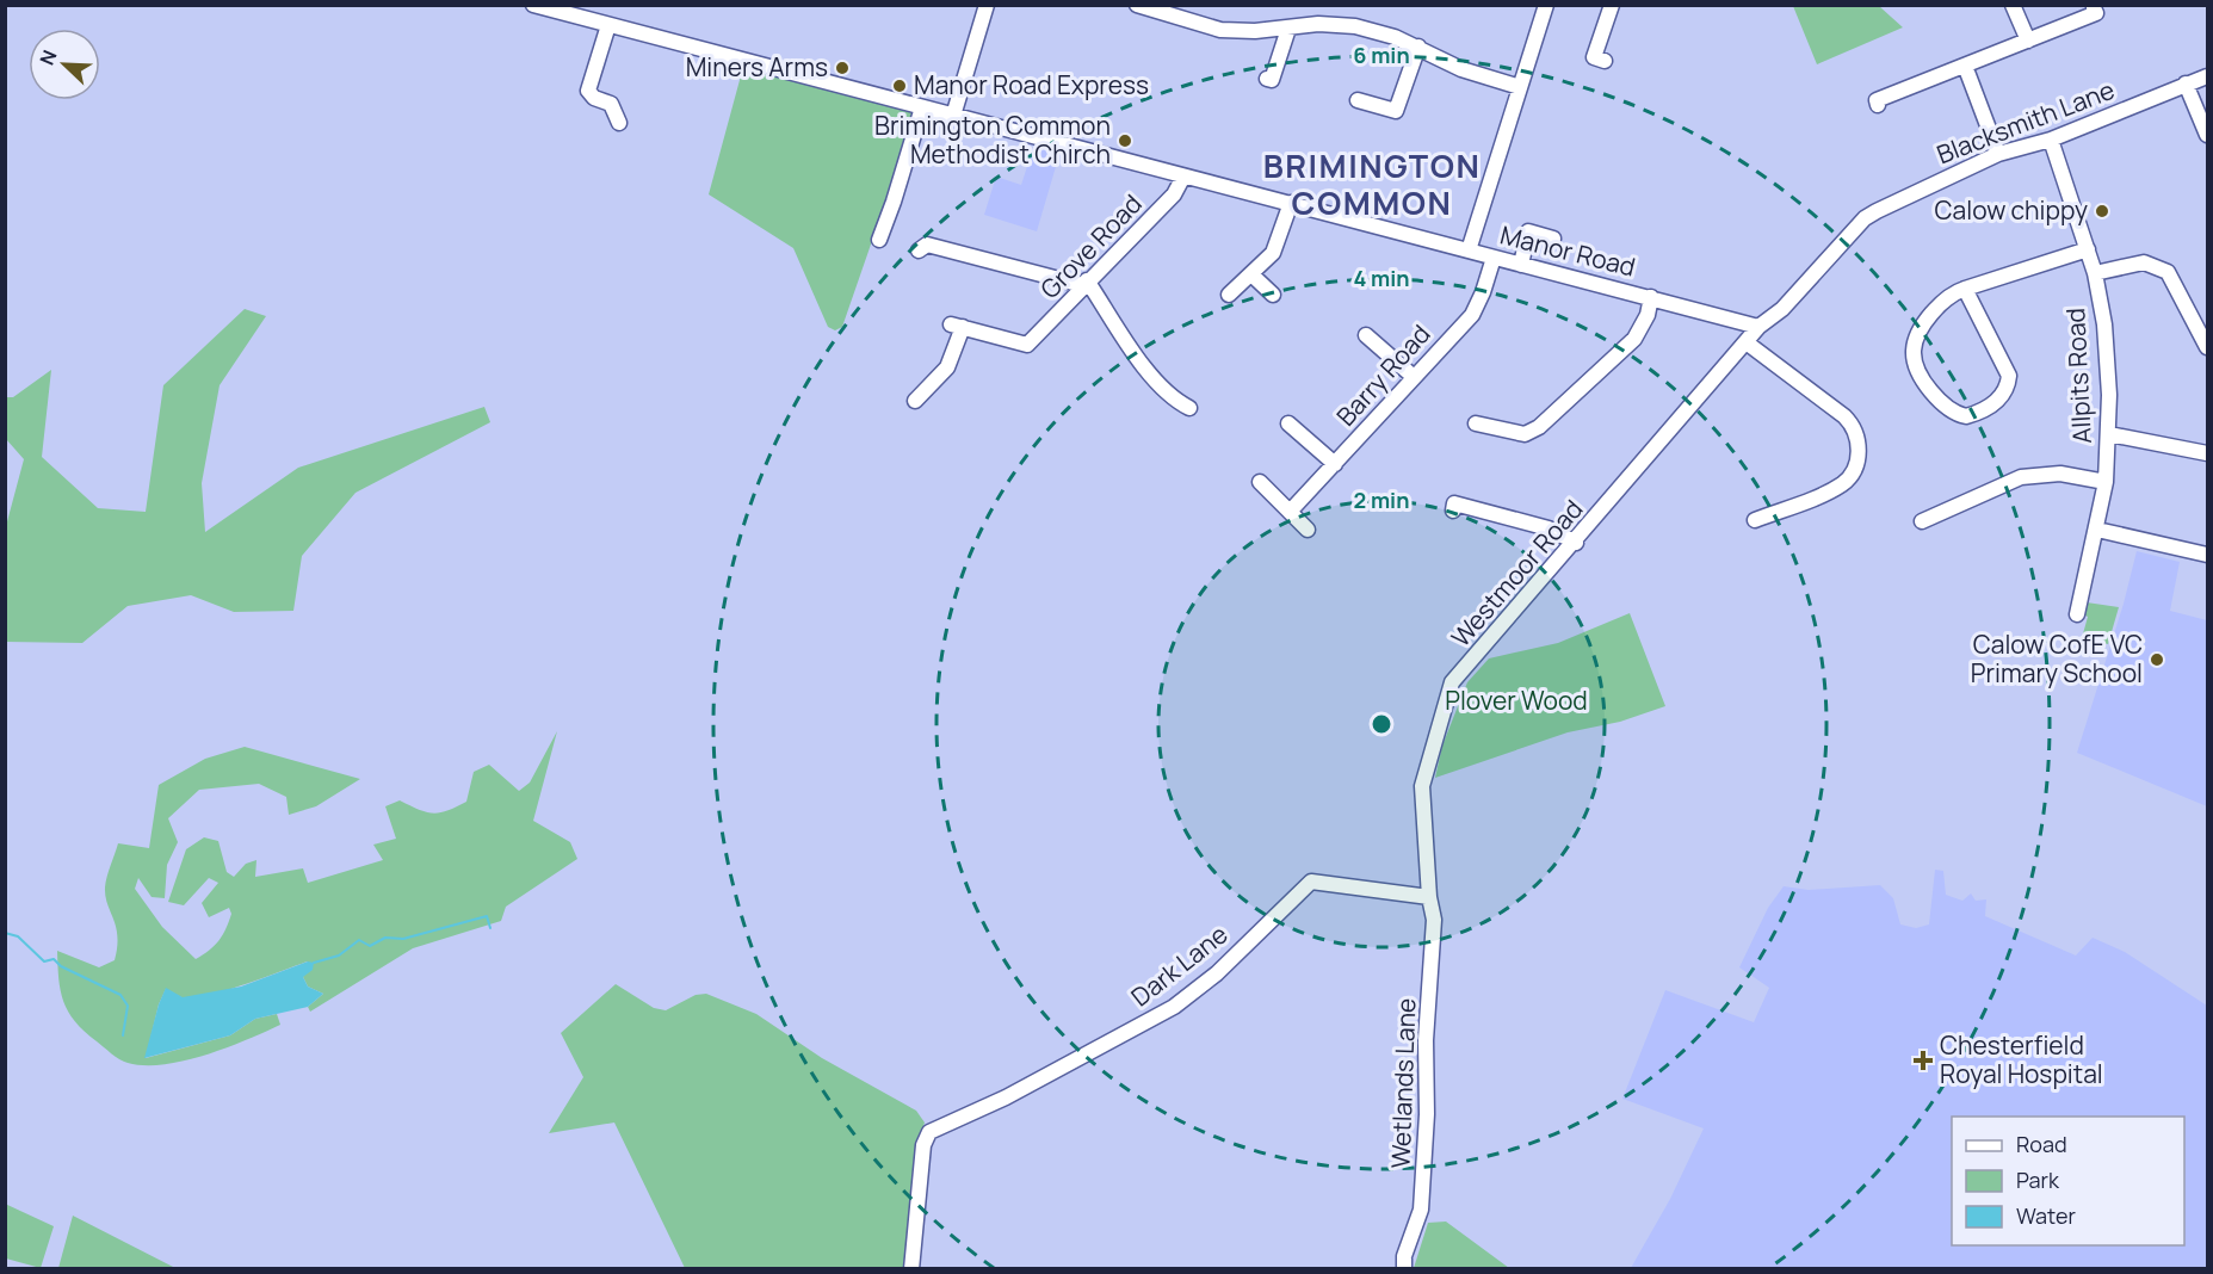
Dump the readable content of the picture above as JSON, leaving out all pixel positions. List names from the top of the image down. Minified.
{"streets":{"street":["Blacksmith Lane","Grove Road","Manor Road","Barry Road","Allpits Road","Westmoor Road","Dark Lane","Wetlands Lane"]},"crossings":[["Blacksmith Lane","Manor Road"],["Blacksmith Lane","Allpits Road"],["Blacksmith Lane","Westmoor Road"],["Grove Road","Manor Road"],["Manor Road","Barry Road"],["Manor Road","Westmoor Road"],["Westmoor Road","Dark Lane"],["Westmoor Road","Wetlands Lane"],["Dark Lane","Wetlands Lane"]],"districts":["BRIMINGTON COMMON"],"parks":["Plover Wood"],"places":{"other":["Miners Arms","Manor Road Express","Brimington Common Methodist Chirch","Calow chippy","Calow CofE VC Primary School"],"health":["Chesterfield Royal Hospital"]},"legend":["Road","Park","Water"],"north":"top left","rings":["6 min","4 min","2 min"]}
